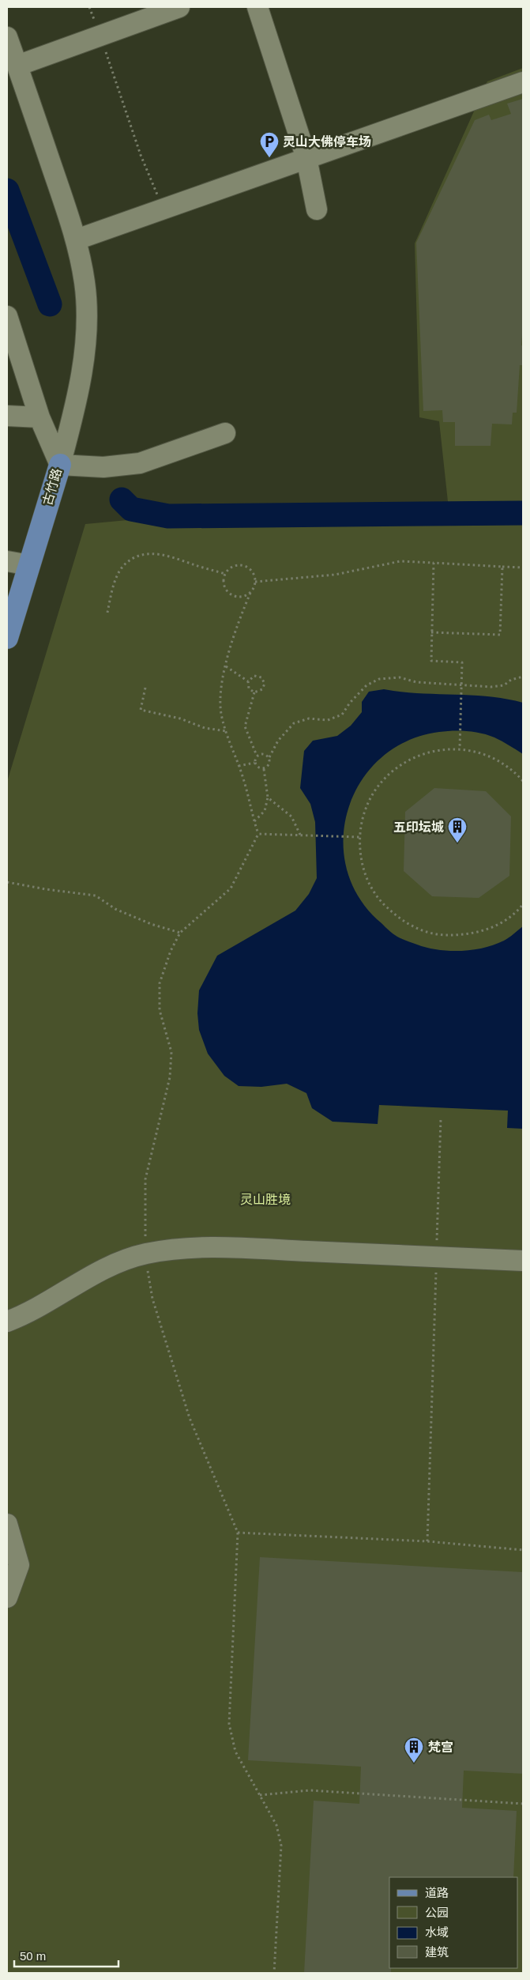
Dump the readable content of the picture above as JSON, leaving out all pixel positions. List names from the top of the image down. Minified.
{"streets":{"main road":["古竹路"]},"parks":["灵山胜境"],"places":{"parking":["灵山大佛停车场"],"building":["五印坛城","梵宫"]},"legend":["道路","公园","水域","建筑"],"scale_bar":"50 m"}
